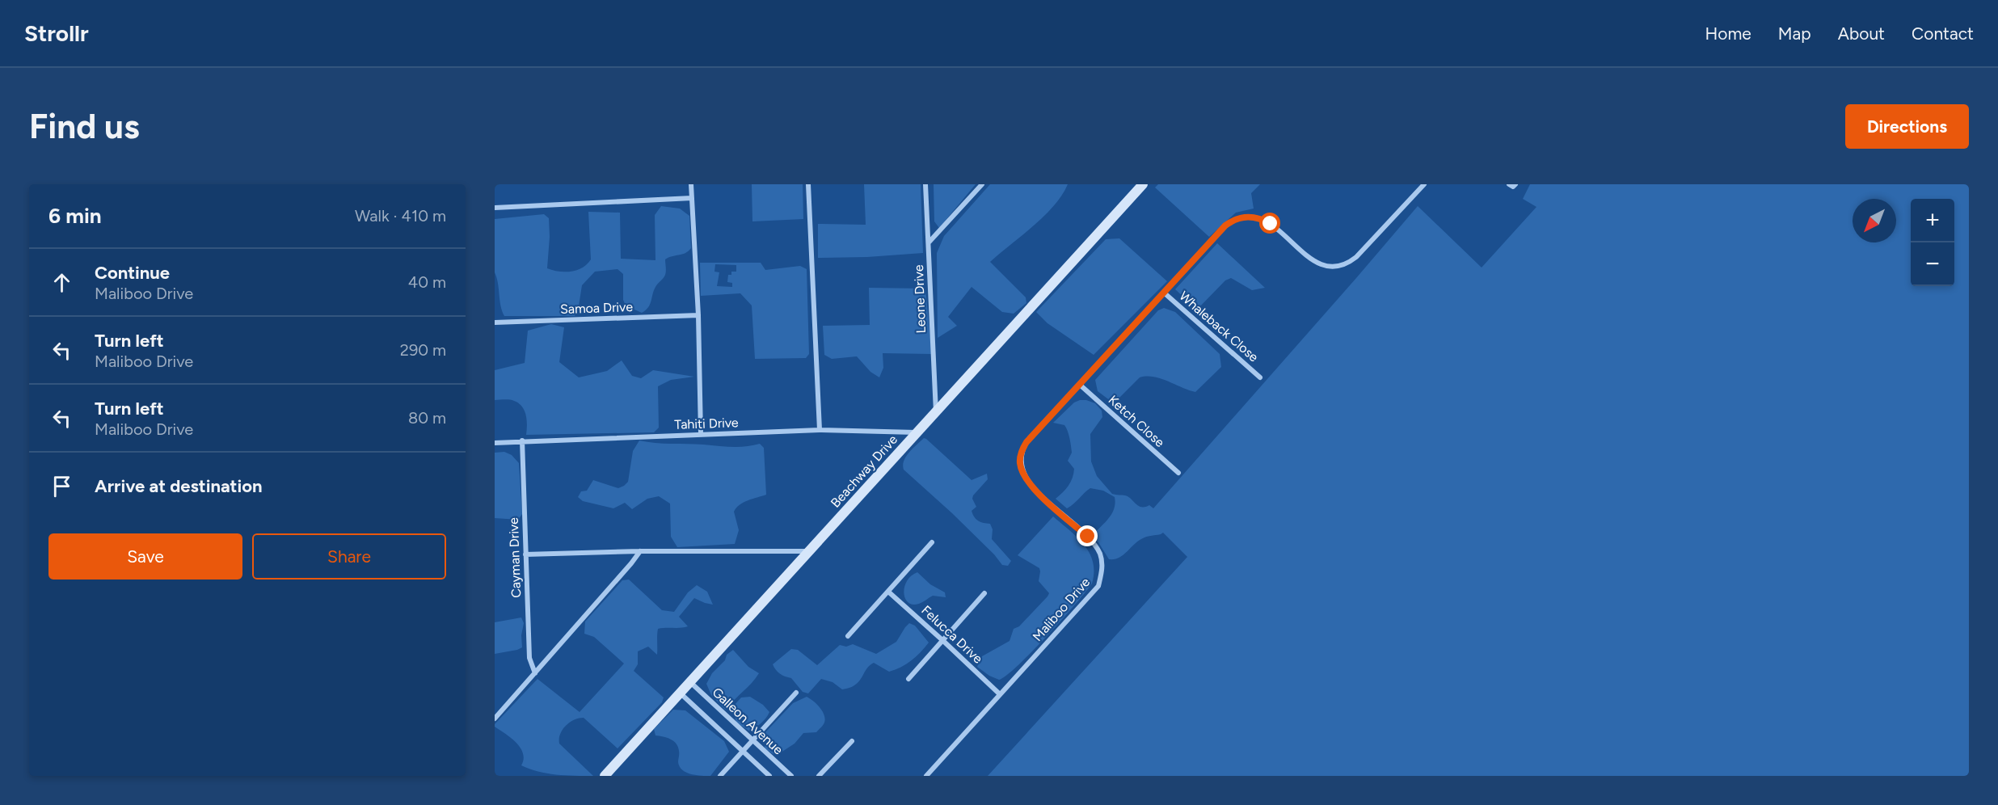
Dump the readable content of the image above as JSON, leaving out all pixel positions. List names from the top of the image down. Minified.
{"streets":{"street":["Leone Drive","Samoa Drive","Whaleback Close","Ketch Close","Tahiti Drive","Beachway Drive","Cayman Drive","Maliboo Drive","Felucca Drive","Galleon Avenue"]},"crossings":[["Leone Drive","Beachway Drive"],["Whaleback Close","Maliboo Drive"],["Ketch Close","Maliboo Drive"],["Tahiti Drive","Beachway Drive"],["Tahiti Drive","Cayman Drive"],["Beachway Drive","Galleon Avenue"],["Maliboo Drive","Felucca Drive"]],"north":"bottom left","page":{"header":"Strollr","nav":["Home","Map","About","Contact"],"buttons":["Directions",["Save","Share"]],"title":"Find us","heading":["6 min","Walk · 410 m"],"map_buttons":["+","−"],"list":[["Continue","Maliboo Drive","40 m"],["Turn left","Maliboo Drive","290 m"],["Turn left","Maliboo Drive","80 m"],"Arrive at destination"]}}
